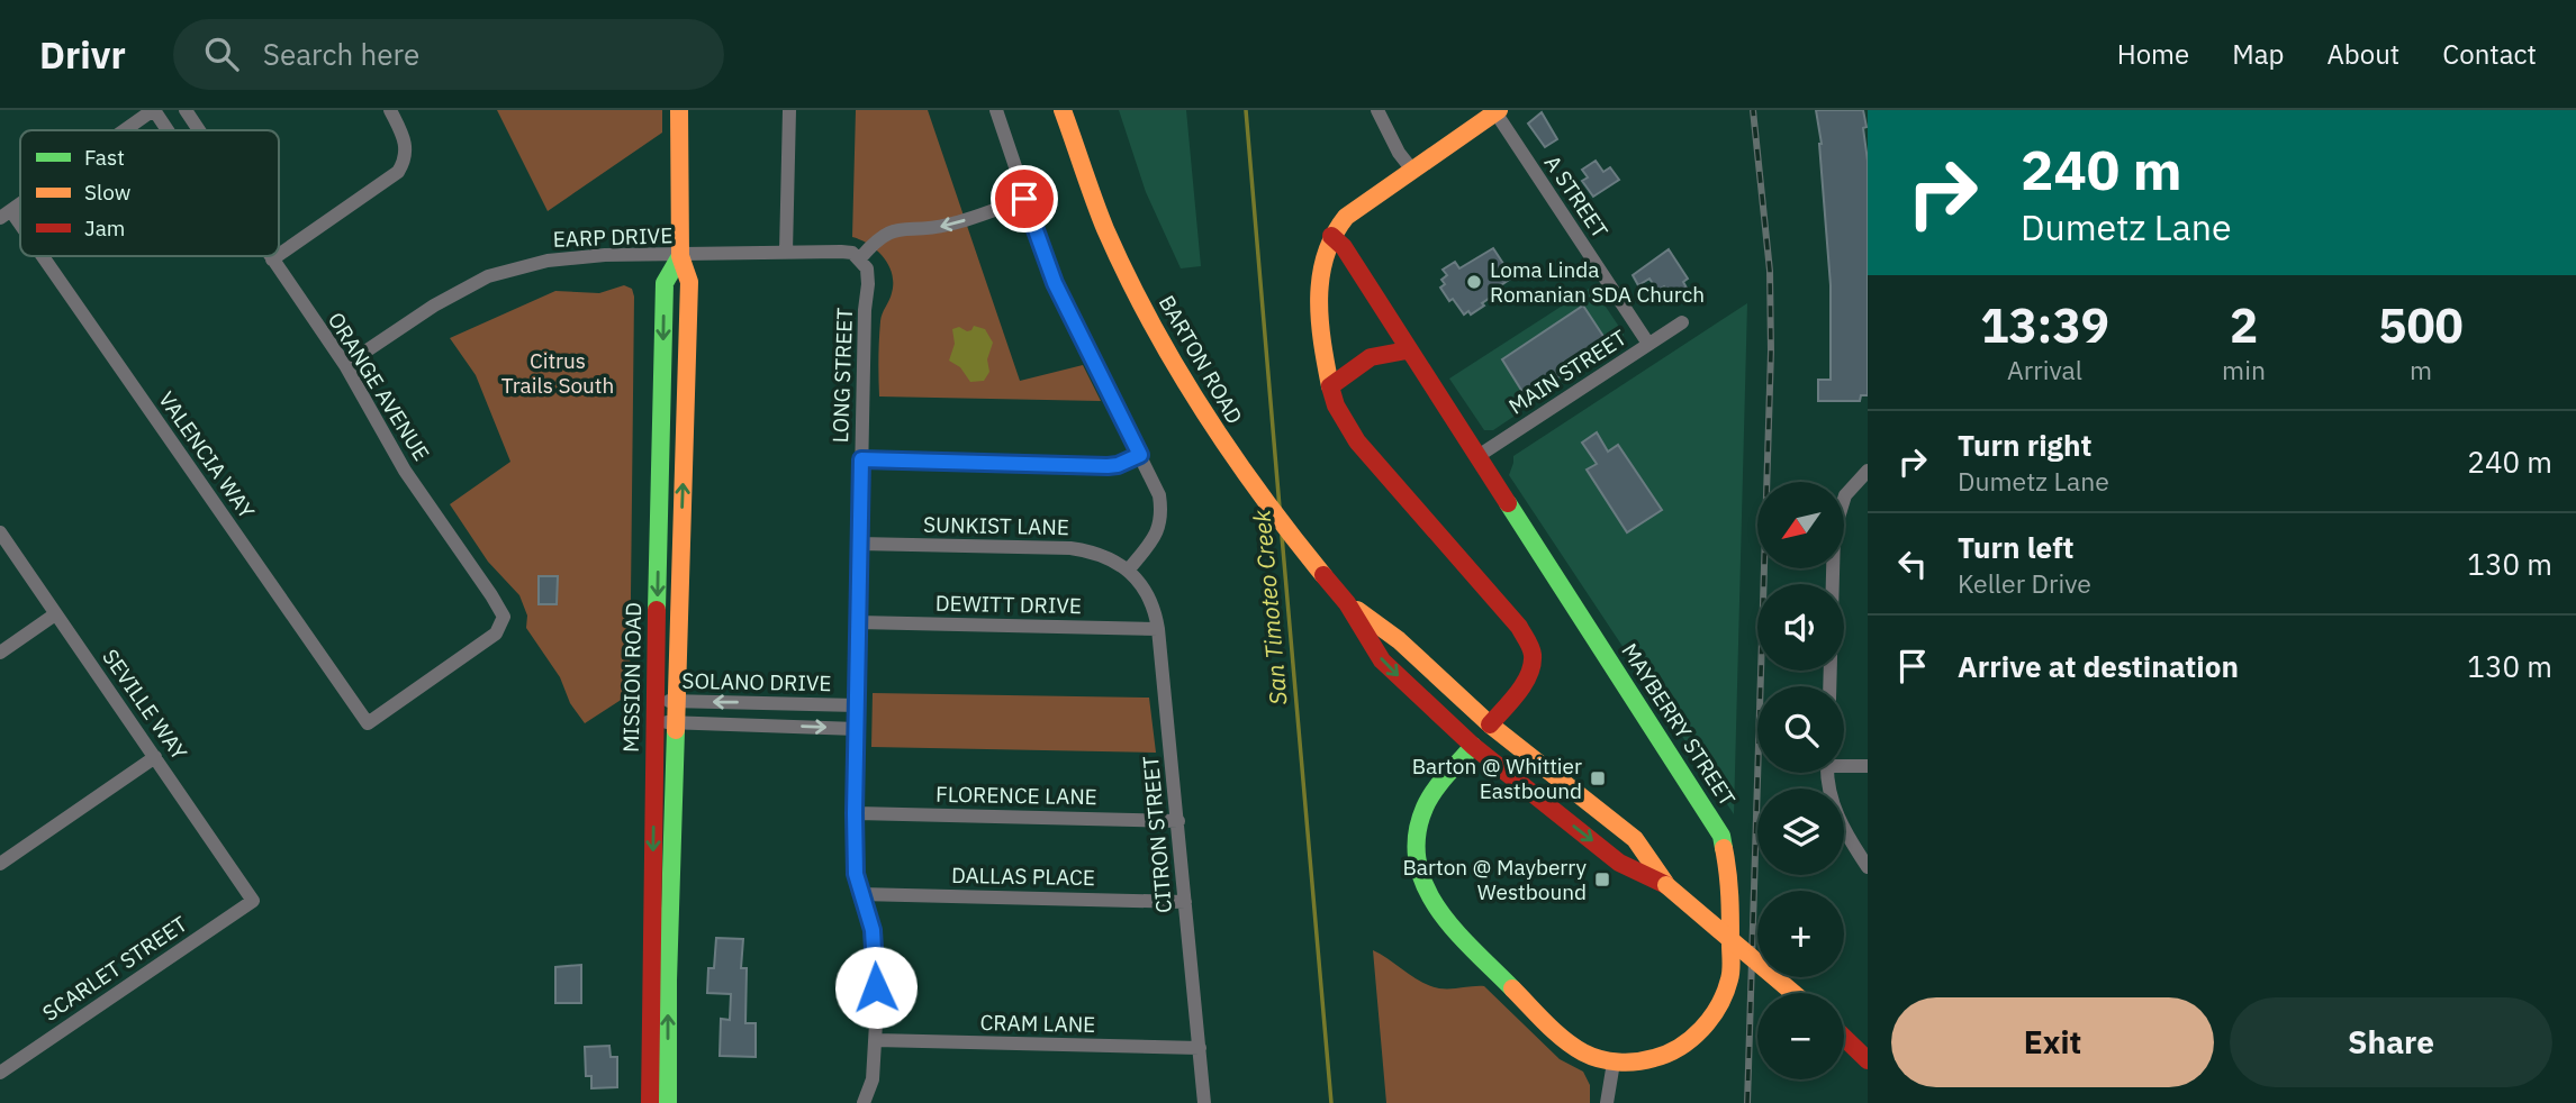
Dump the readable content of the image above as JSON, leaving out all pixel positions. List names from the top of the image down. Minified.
{"streets":{"street":["A STREET","EARP DRIVE","BARTON ROAD","MAIN STREET","LONG STREET","ORANGE AVENUE","VALENCIA WAY","SUNKIST LANE","DEWITT DRIVE","MISSION ROAD","SOLANO DRIVE","SEVILLE WAY","MAYBERRY STREET","FLORENCE LANE","CITRON STREET","DALLAS PLACE","SCARLET STREET","CRAM LANE"]},"crossings":[["A STREET","MAIN STREET"],["EARP DRIVE","LONG STREET"],["EARP DRIVE","ORANGE AVENUE"],["EARP DRIVE","MISSION ROAD"],["BARTON ROAD","MAYBERRY STREET"],["MAIN STREET","MAYBERRY STREET"],["LONG STREET","SUNKIST LANE"],["LONG STREET","DEWITT DRIVE"],["LONG STREET","SOLANO DRIVE"],["LONG STREET","FLORENCE LANE"],["LONG STREET","DALLAS PLACE"],["LONG STREET","CRAM LANE"],["ORANGE AVENUE","VALENCIA WAY"],["SUNKIST LANE","CITRON STREET"],["DEWITT DRIVE","CITRON STREET"],["MISSION ROAD","SOLANO DRIVE"],["SEVILLE WAY","SCARLET STREET"],["FLORENCE LANE","CITRON STREET"],["CITRON STREET","DALLAS PLACE"],["CITRON STREET","CRAM LANE"]],"water":["San Timoteo Creek"],"parks":["Citrus Trails South"],"places":{"other":["Loma Linda Romanian SDA Church"],"transit":["Barton @ Whittier Eastbound","Barton @ Mayberry Westbound"]},"legend":["Fast","Slow","Jam"],"north":"bottom left","page":{"header":"Drivr","search":"Search here","nav":["Home","Map","About","Contact"],"turn":["240 m","Dumetz Lane"],"eta":["13:39","Arrival","2","min","500","m"],"list":[{"name":"Turn right","note":"Dumetz Lane","value":"240 m"},{"name":"Turn left","note":"Keller Drive","value":"130 m"},{"name":"Arrive at destination","value":"130 m"}],"map_buttons":["+","−"],"buttons":["Exit","Share"]}}
